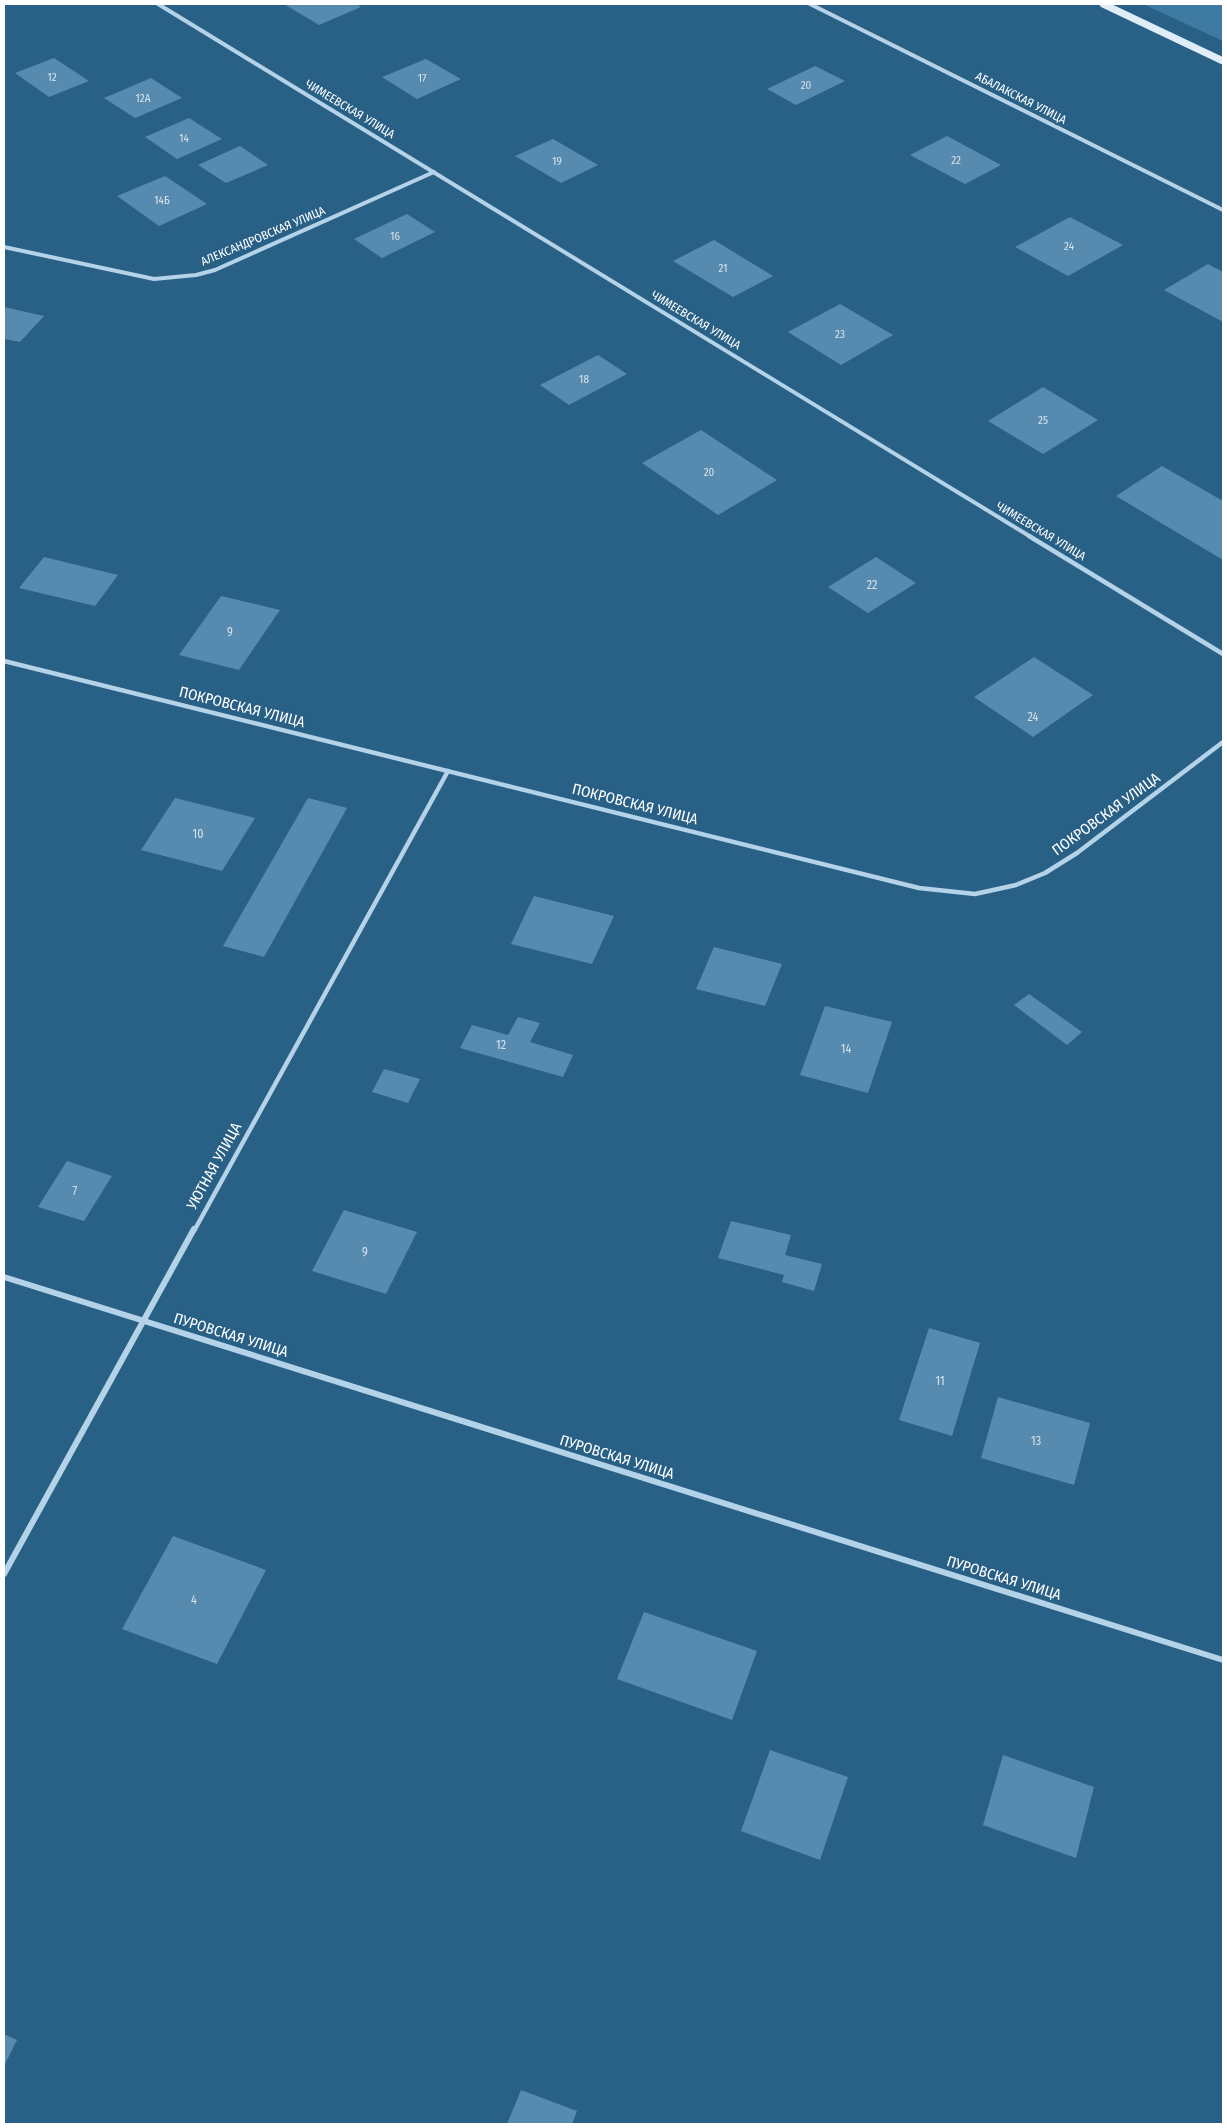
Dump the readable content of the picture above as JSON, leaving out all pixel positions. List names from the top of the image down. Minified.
{"streets":{"street":["АБАЛАКСКАЯ УЛИЦА","ЧИМЕЕВСКАЯ УЛИЦА","АЛЕКСАНДРОВСКАЯ УЛИЦА","ПОКРОВСКАЯ УЛИЦА","УЮТНАЯ УЛИЦА","ПУРОВСКАЯ УЛИЦА"]},"crossings":[["ЧИМЕЕВСКАЯ УЛИЦА","АЛЕКСАНДРОВСКАЯ УЛИЦА"],["ПОКРОВСКАЯ УЛИЦА","УЮТНАЯ УЛИЦА"],["УЮТНАЯ УЛИЦА","ПУРОВСКАЯ УЛИЦА"]],"house_numbers":["12","17","20","12А","14","22","19","14Б","16","24","21","23","18","25","20","22","9","24","10","12","14","7","9","11","13","4"]}
